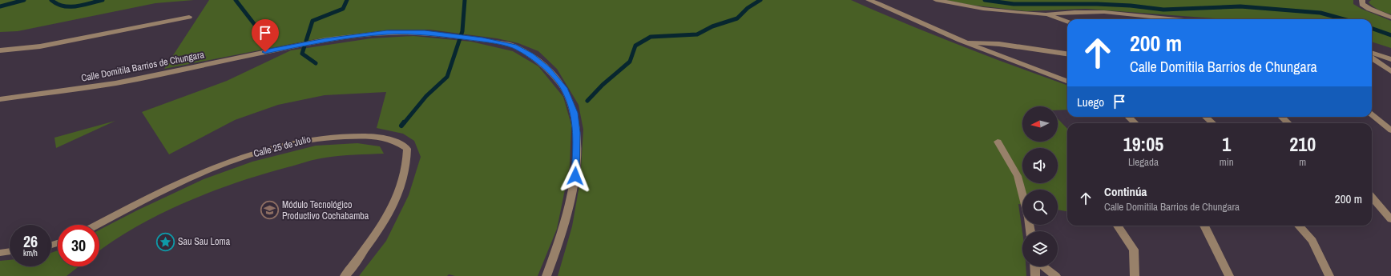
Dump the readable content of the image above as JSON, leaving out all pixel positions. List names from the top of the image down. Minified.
{"streets":{"street":["Calle Domitila Barrios de Chungara","Calle 25 de Julio"]},"places":{"school or university":["Módulo Tecnológico Productivo Cochabamba"],"place":["Sau Sau Loma"]},"north":"left","page":{"turn":["200 m","Calle Domitila Barrios de Chungara"],"then":"Luego","eta":["19:05","Llegada","1","min","210","m"],"list":[{"name":"Continúa","note":"Calle Domitila Barrios de Chungara","value":"200 m"}],"speed":"26 km/h","limit":"30"}}
